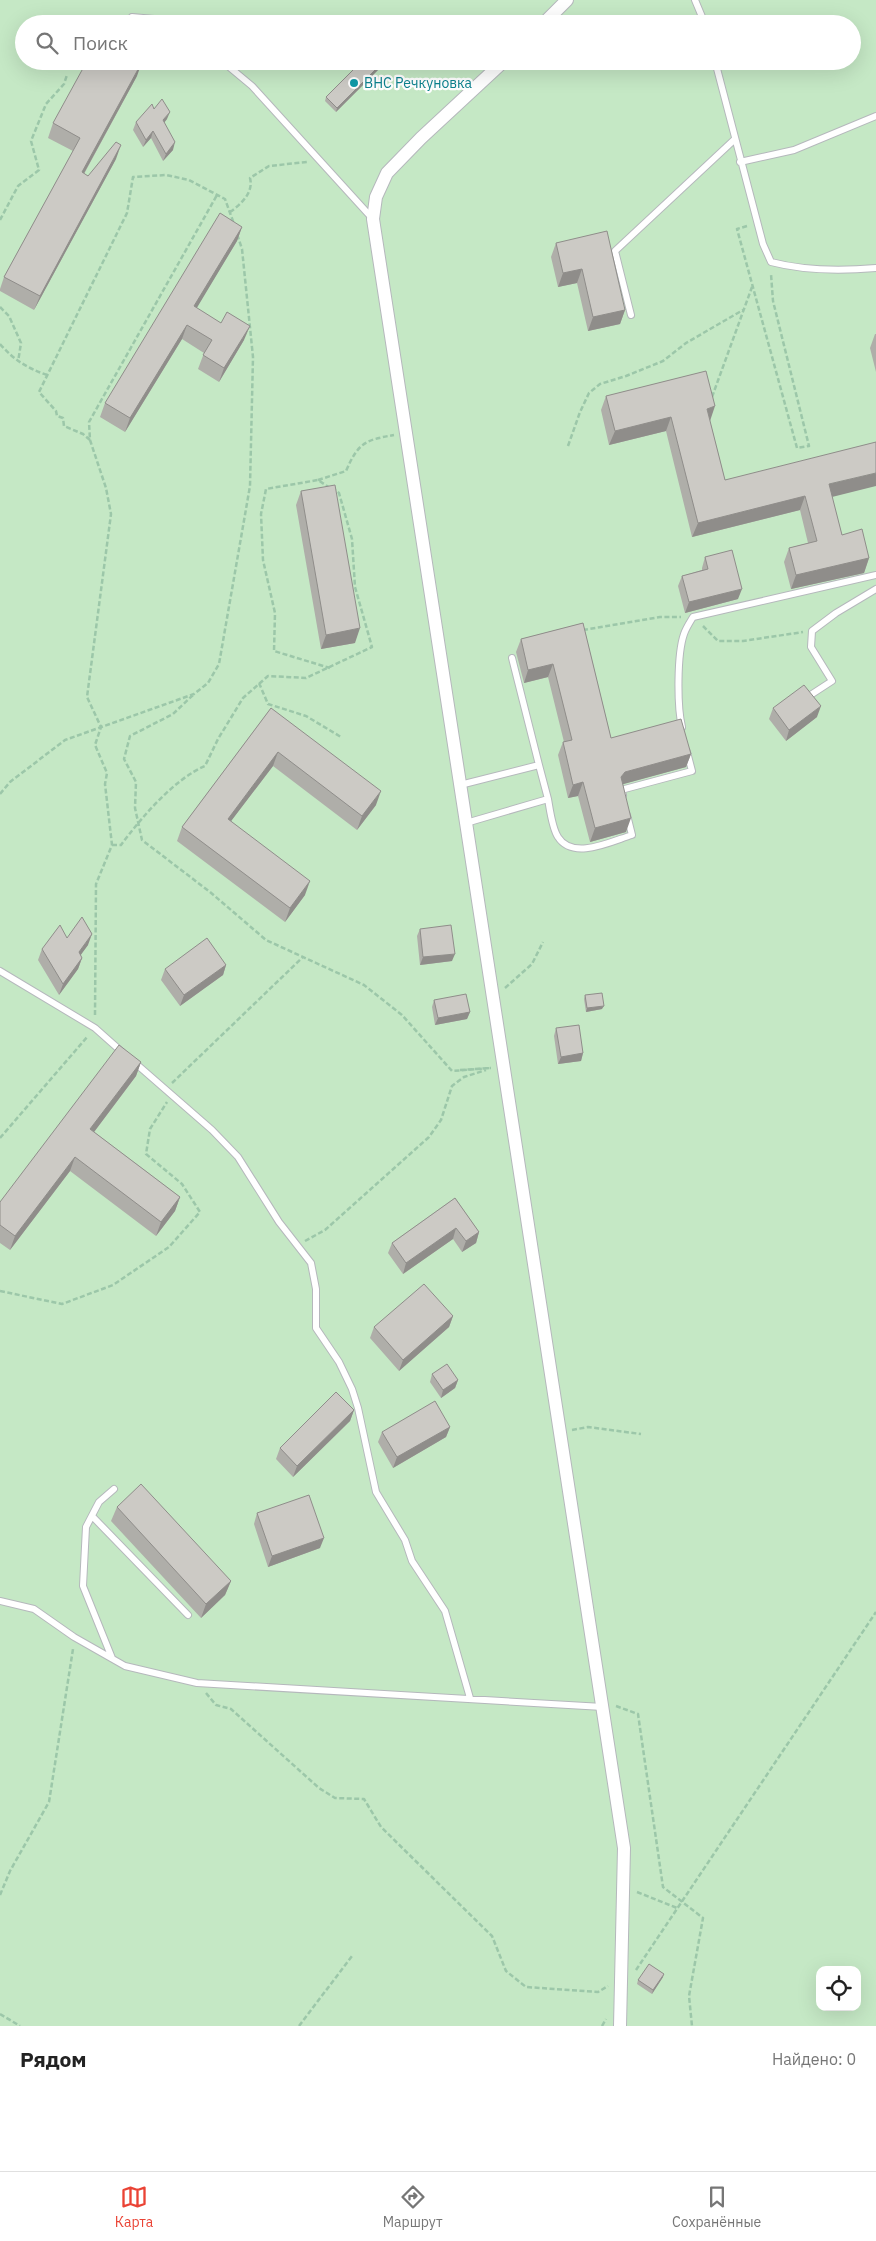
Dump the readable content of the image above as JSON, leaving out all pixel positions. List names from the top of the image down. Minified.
{"places":["ВНС Речкуновка"],"page":{"search":"Поиск","heading":["Рядом","Найдено: 0"],"nav":["Карта","Маршрут","Сохранённые"]}}
